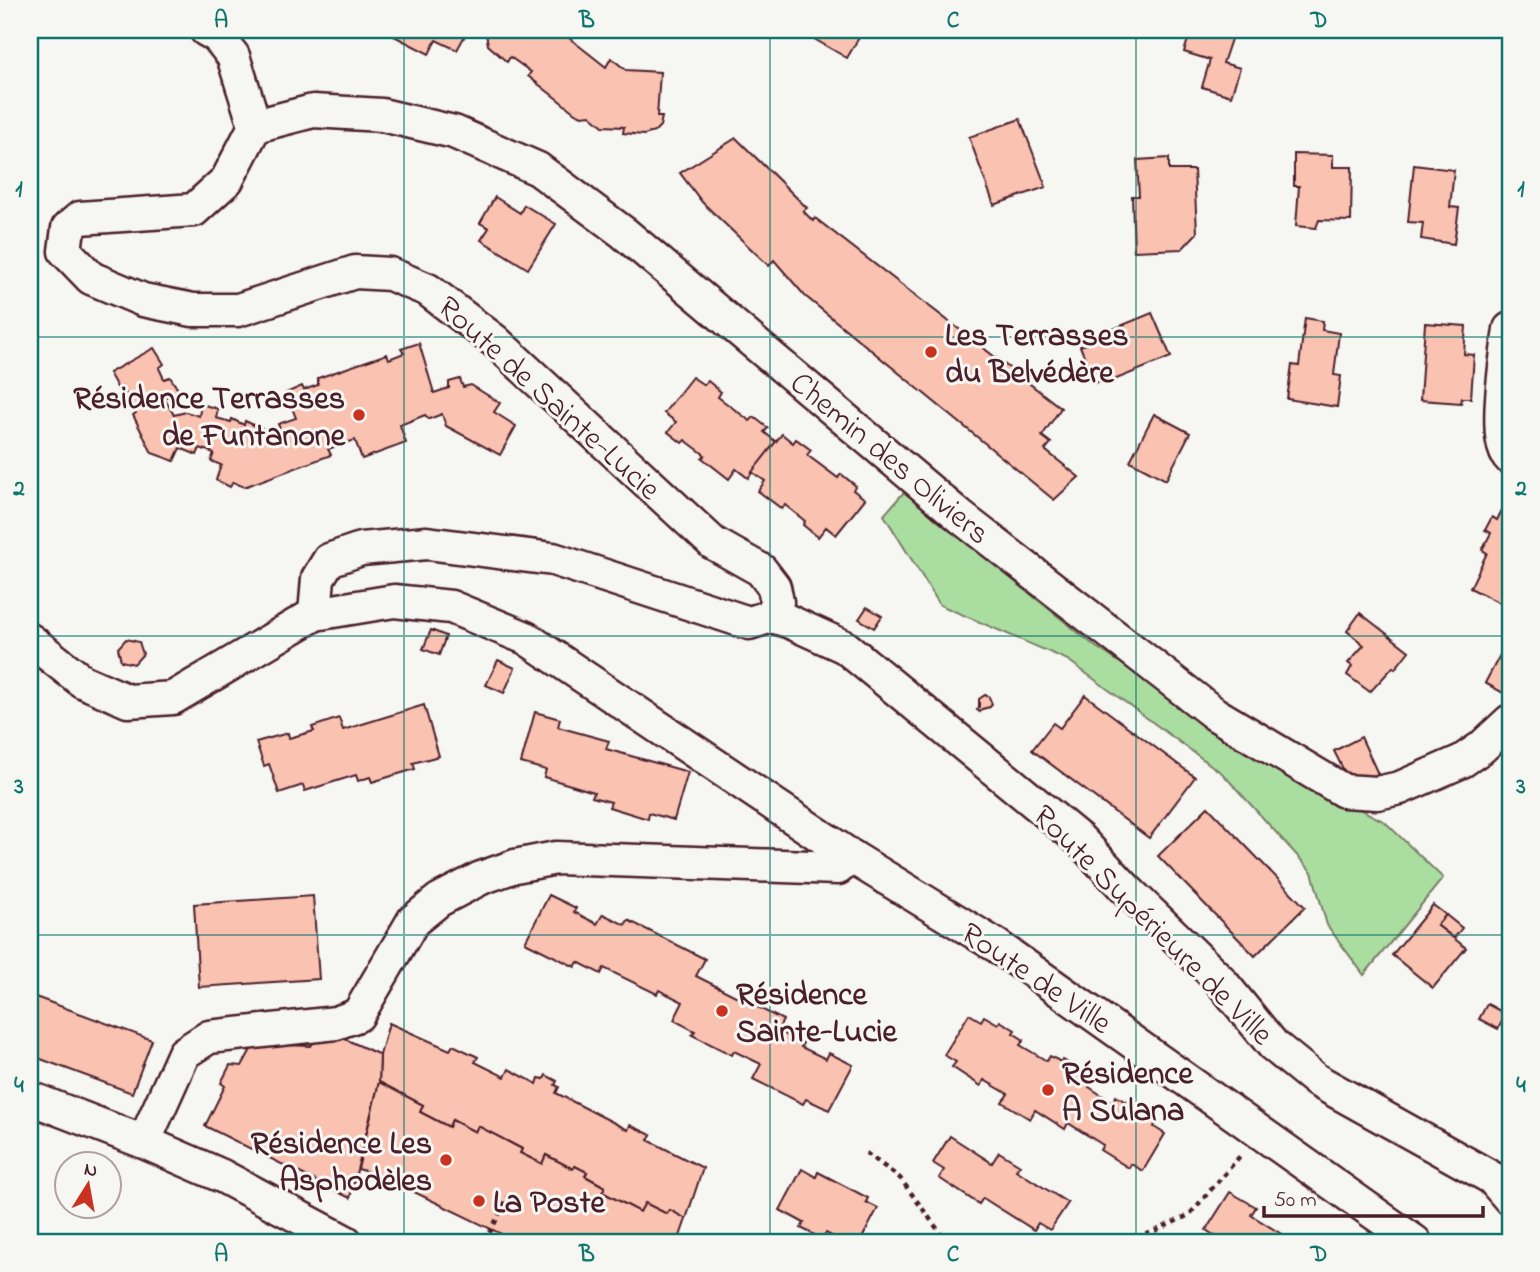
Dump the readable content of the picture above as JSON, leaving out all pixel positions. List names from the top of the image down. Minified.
{"streets":{"street":["Route de Sainte-Lucie","Chemin des Oliviers","Route Supérieure de Ville","Route de Ville"]},"crossings":[["Route de Sainte-Lucie","Chemin des Oliviers"],["Route de Sainte-Lucie","Route Supérieure de Ville"]],"places":["Les Terrasses du Belvédère","Résidence Terrasses de Funtanone","Résidence Sainte-Lucie","Résidence A Sulana","Résidence Les Asphodèles","La Poste"],"scale_bar":"50 m","north":"top","grid":{"columns":["A","B","C","D"],"rows":["1","2","3","4"]}}
